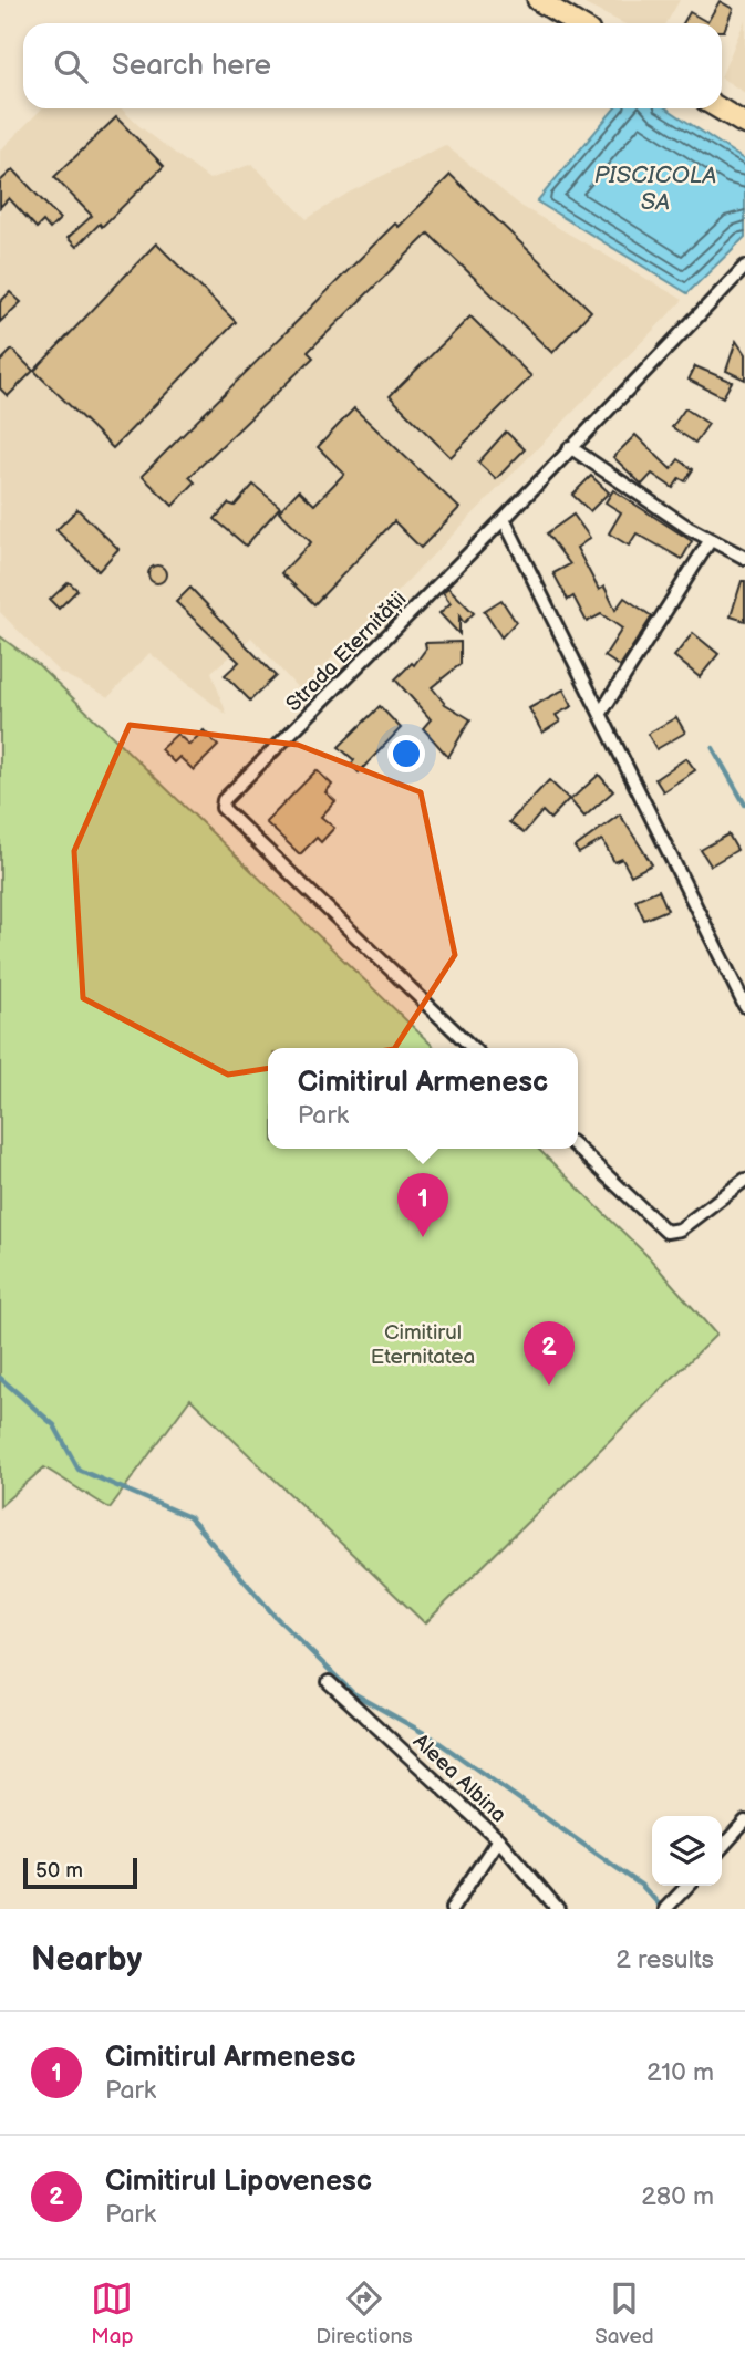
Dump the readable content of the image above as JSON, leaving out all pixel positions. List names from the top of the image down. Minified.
{"streets":{"street":["Strada Eternității","Aleea Albina"]},"water":["PISCICOLA SA"],"parks":["Cimitirul Eternitatea"],"scale_bar":"50 m","page":{"search":"Search here","popup":["Cimitirul Armenesc","Park"],"pins":["1","2"],"scale":"50 m","heading":["Nearby","2 results"],"list":[{"mark":"1","name":"Cimitirul Armenesc","note":"Park","value":"210 m"},{"mark":"2","name":"Cimitirul Lipovenesc","note":"Park","value":"280 m"}],"nav":["Map","Directions","Saved"]}}
